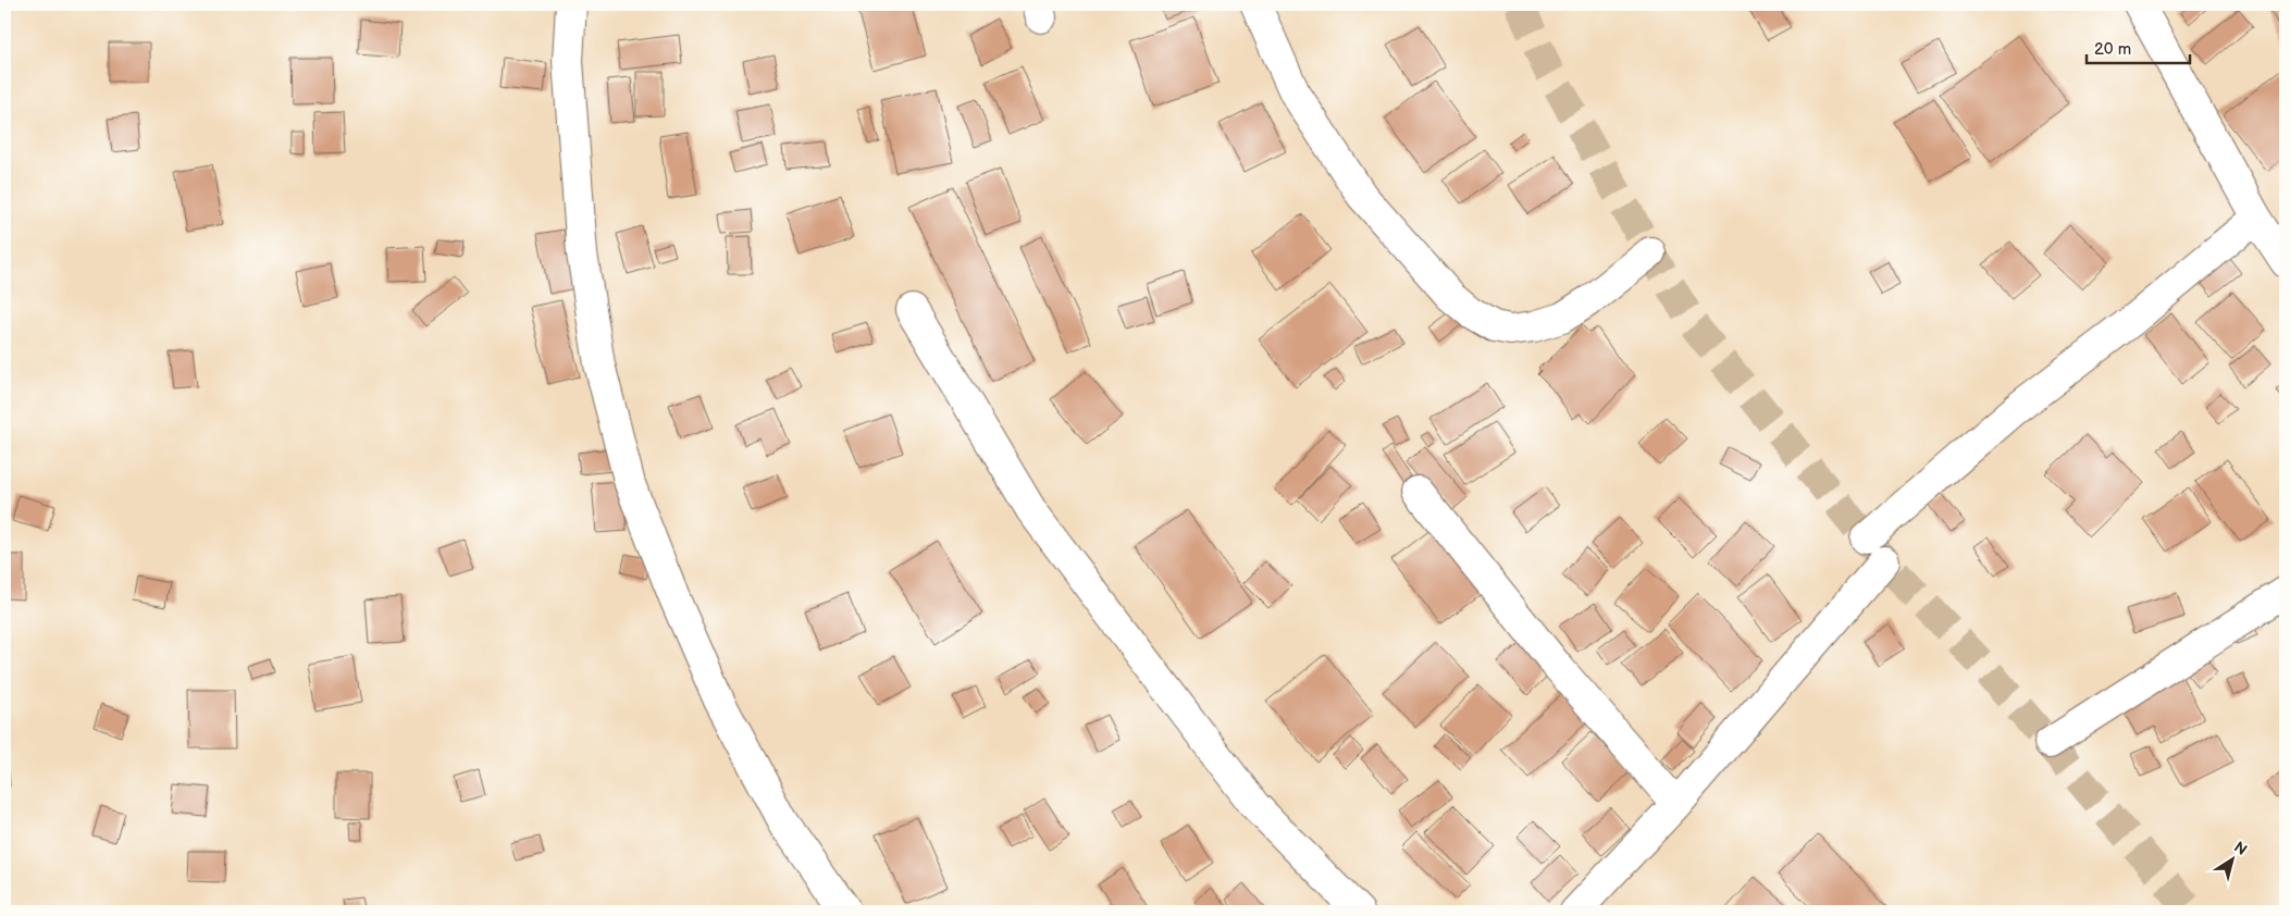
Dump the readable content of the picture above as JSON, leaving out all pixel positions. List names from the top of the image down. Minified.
{"scale_bar":"20 m","north":"top right"}
